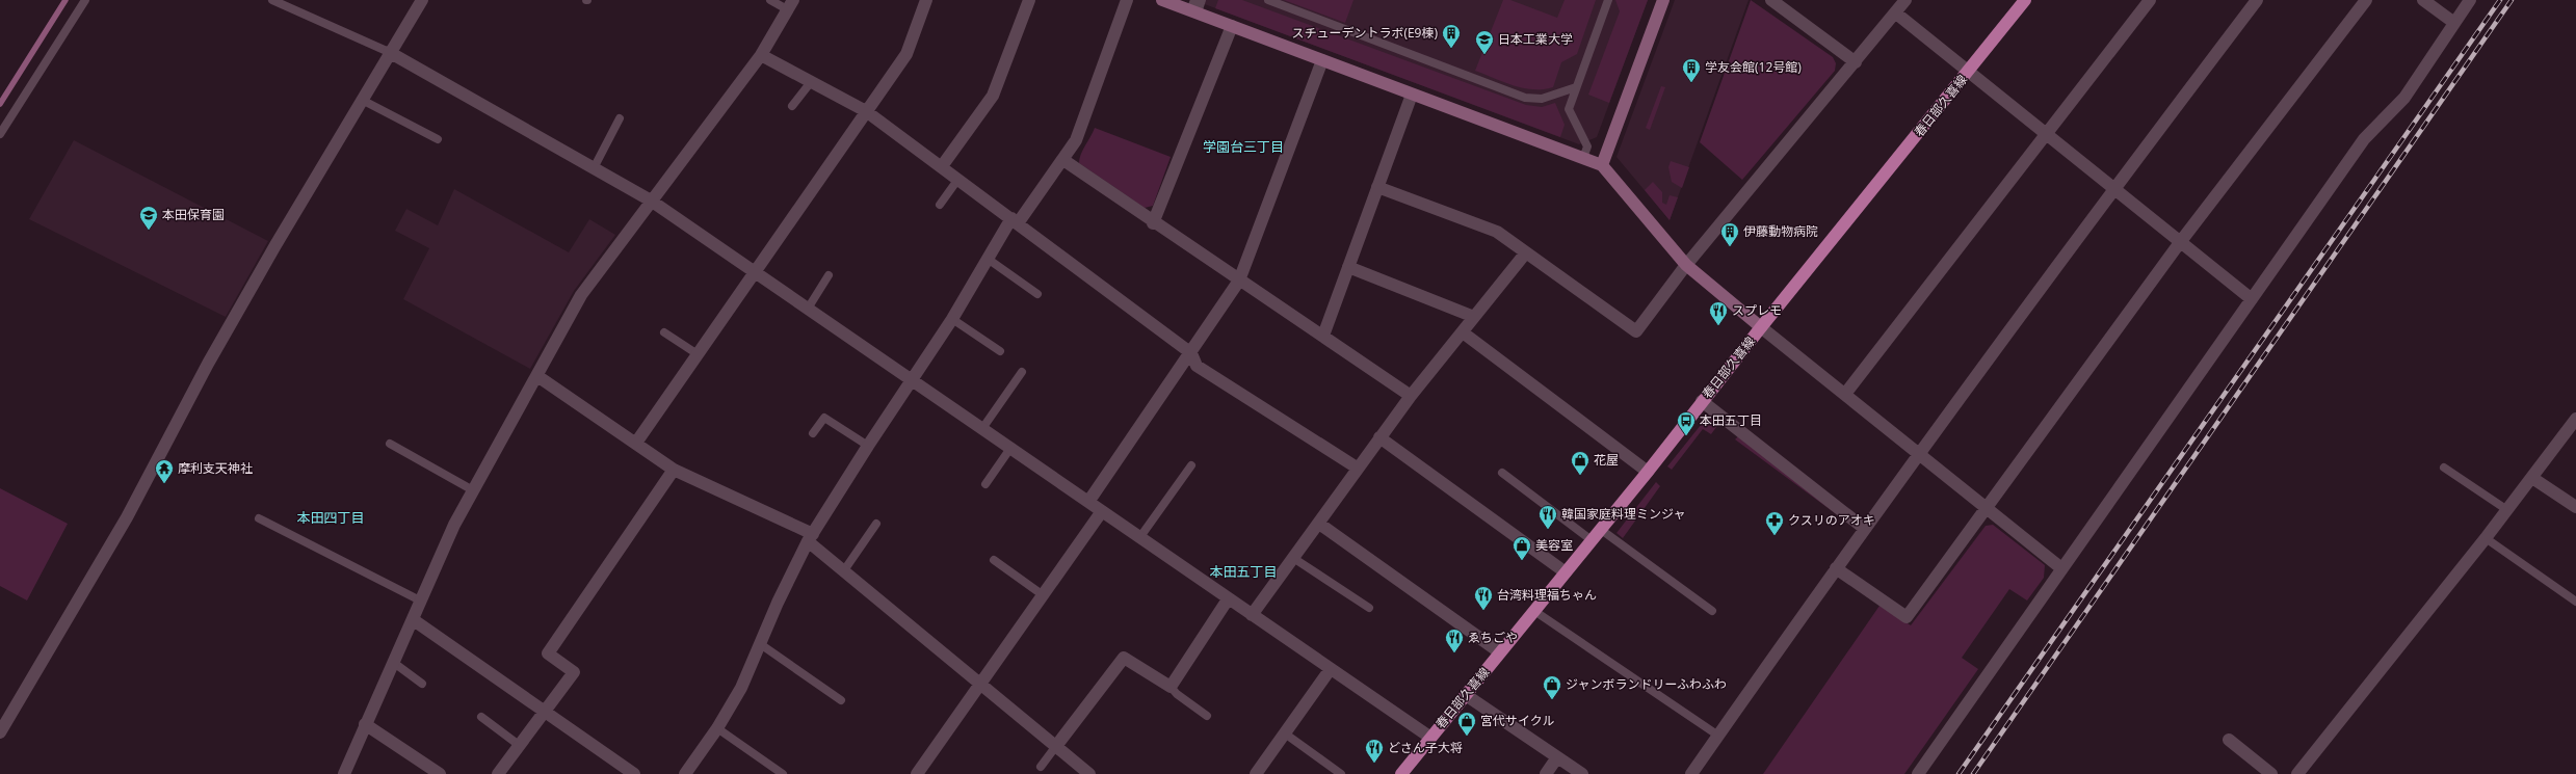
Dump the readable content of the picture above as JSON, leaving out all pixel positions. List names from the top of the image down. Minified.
{"streets":{"main road":["春日部久喜線"]},"districts":["学園台三丁目","本田四丁目","本田五丁目"],"places":{"building":["スチューデントラボ(E9棟)","学友会館(12号館)","伊藤動物病院"],"school or university":["日本工業大学","本田保育園"],"restaurant":["スプレモ","韓国家庭料理ミンジャ","台湾料理福ちゃん","ゑちごや","どさん子大将"],"bus stop":["本田五丁目"],"shop":["花屋","美容室","ジャンボランドリーふわふわ","宮代サイクル"],"temple":["摩利支天神社"],"pharmacy":["クスリのアオキ"]}}
